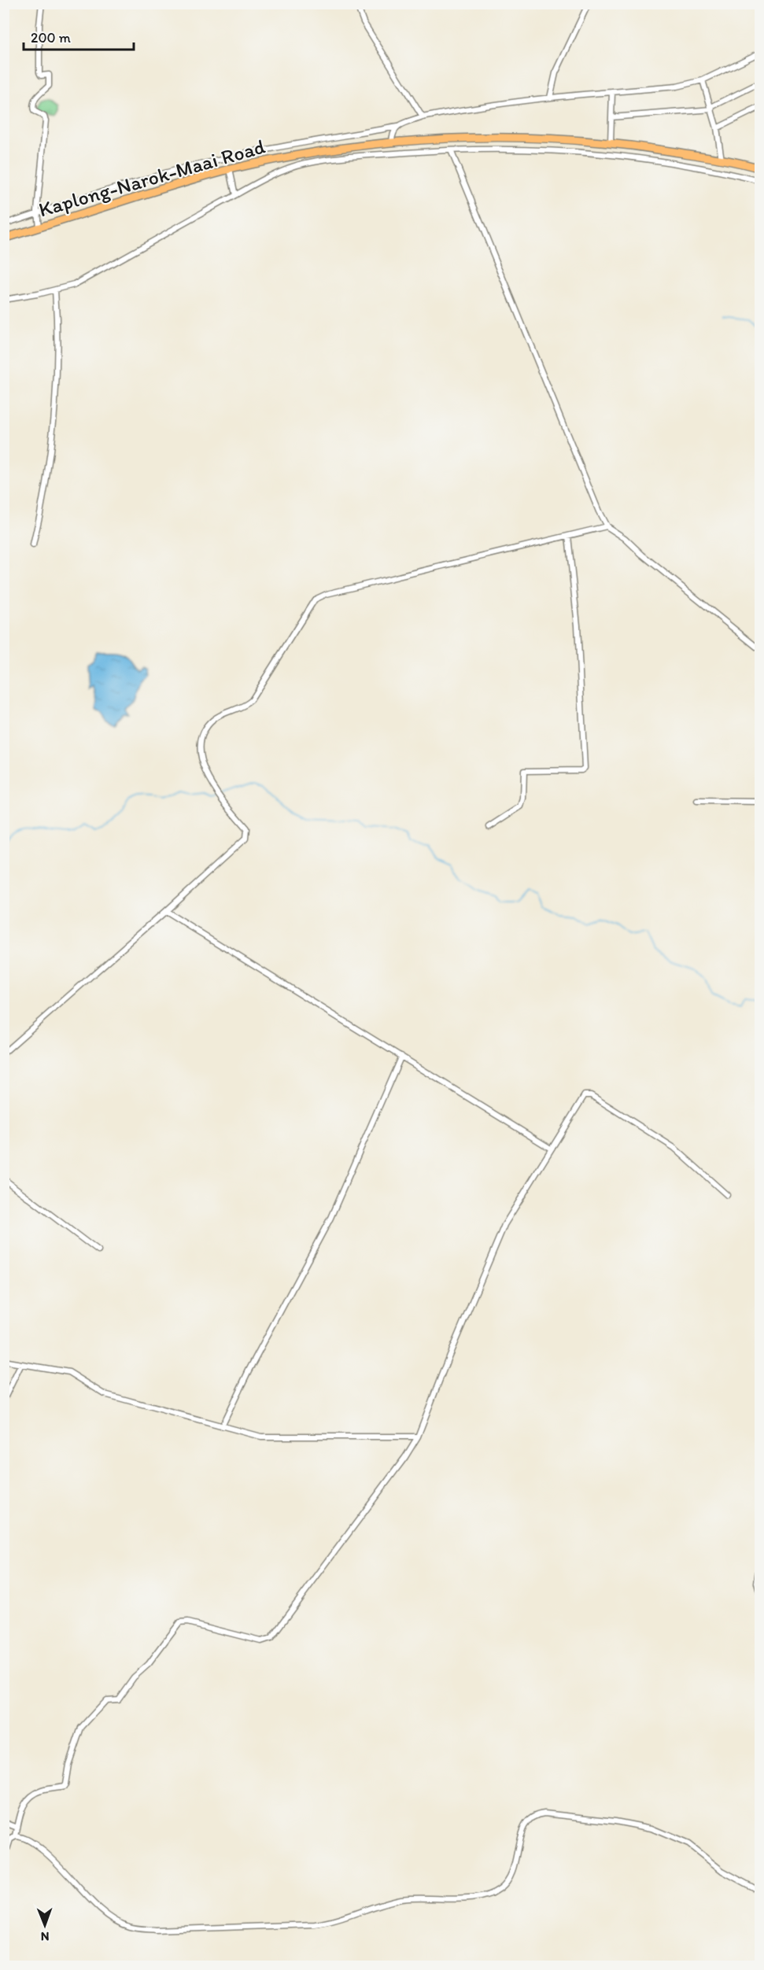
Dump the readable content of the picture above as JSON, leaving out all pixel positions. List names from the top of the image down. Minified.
{"streets":{"highway":["Kaplong-Narok-Maai Road"]},"scale_bar":"200 m","north":"bottom"}
